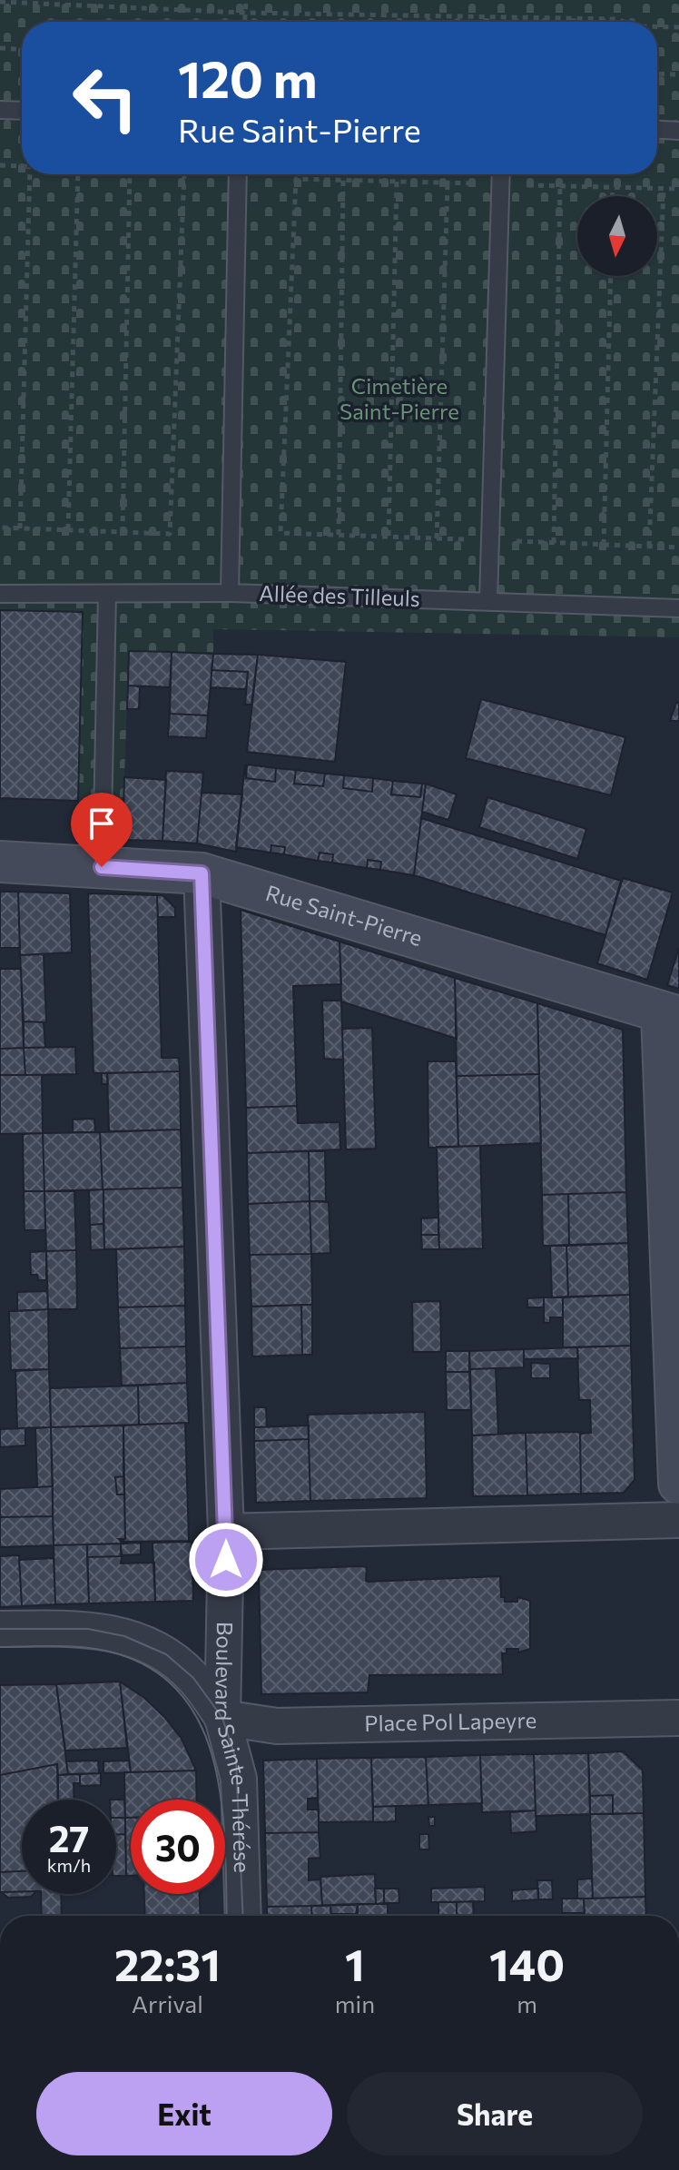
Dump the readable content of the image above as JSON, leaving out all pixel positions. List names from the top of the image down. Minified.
{"streets":{"main road":["Rue Saint-Pierre"],"street":["Place Pol Lapeyre","Boulevard Sainte-Thérése"],"lane":["Allée des Tilleuls"]},"crossings":[["Rue Saint-Pierre","Boulevard Sainte-Thérése"],["Place Pol Lapeyre","Boulevard Sainte-Thérése"]],"parks":["Cimetière Saint-Pierre"],"north":"bottom","page":{"turn":["120 m","Rue Saint-Pierre"],"speed":"27 km/h","limit":"30","eta":["22:31","Arrival","1","min","140","m"],"buttons":["Exit","Share"]}}
